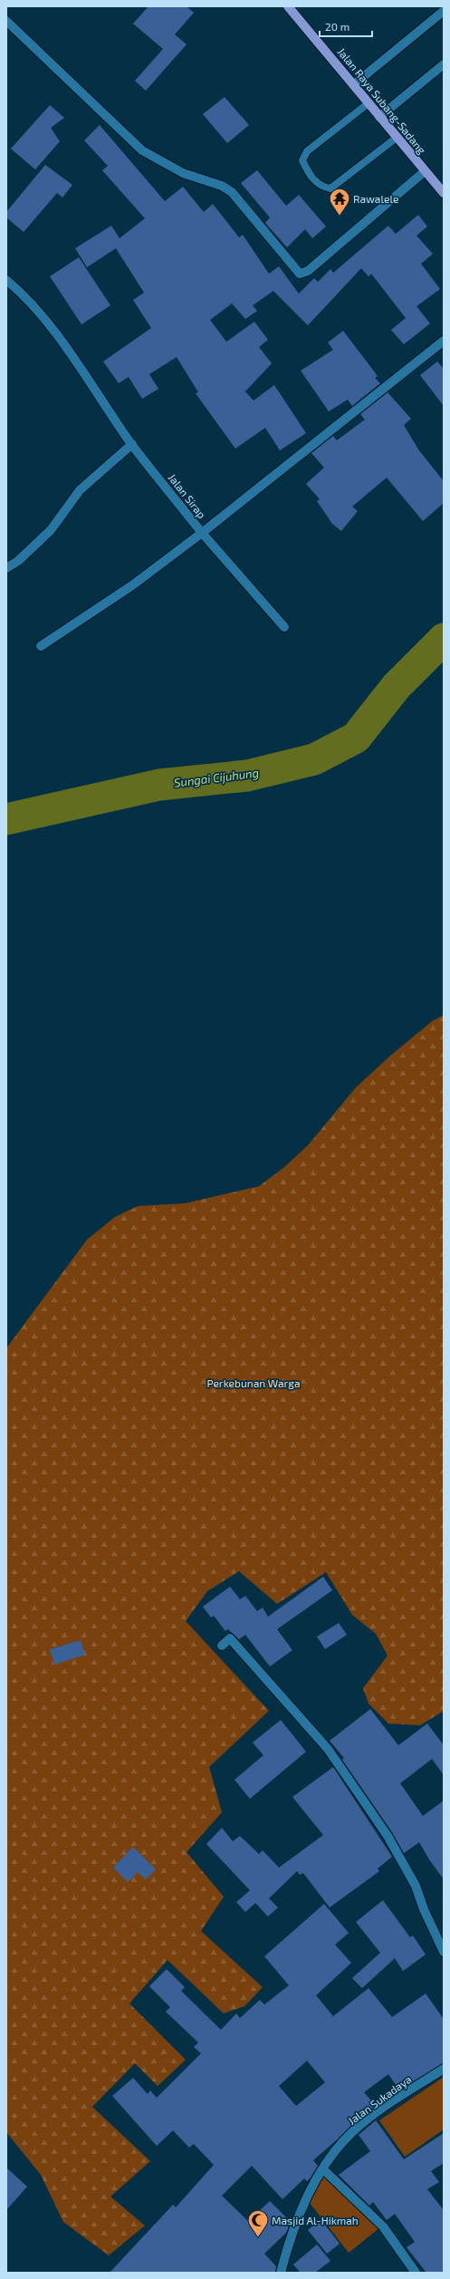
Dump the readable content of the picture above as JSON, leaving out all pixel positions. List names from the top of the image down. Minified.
{"streets":{"main road":["Jalan Raya Subang-Sadang"],"street":["Jalan Sirap","Jalan Sukadaya"]},"water":["Sungai Cijuhung"],"parks":["Perkebunan Warga"],"places":{"temple":["Rawalele"],"mosque":["Masjid Al-Hikmah"]},"scale_bar":"20 m"}
